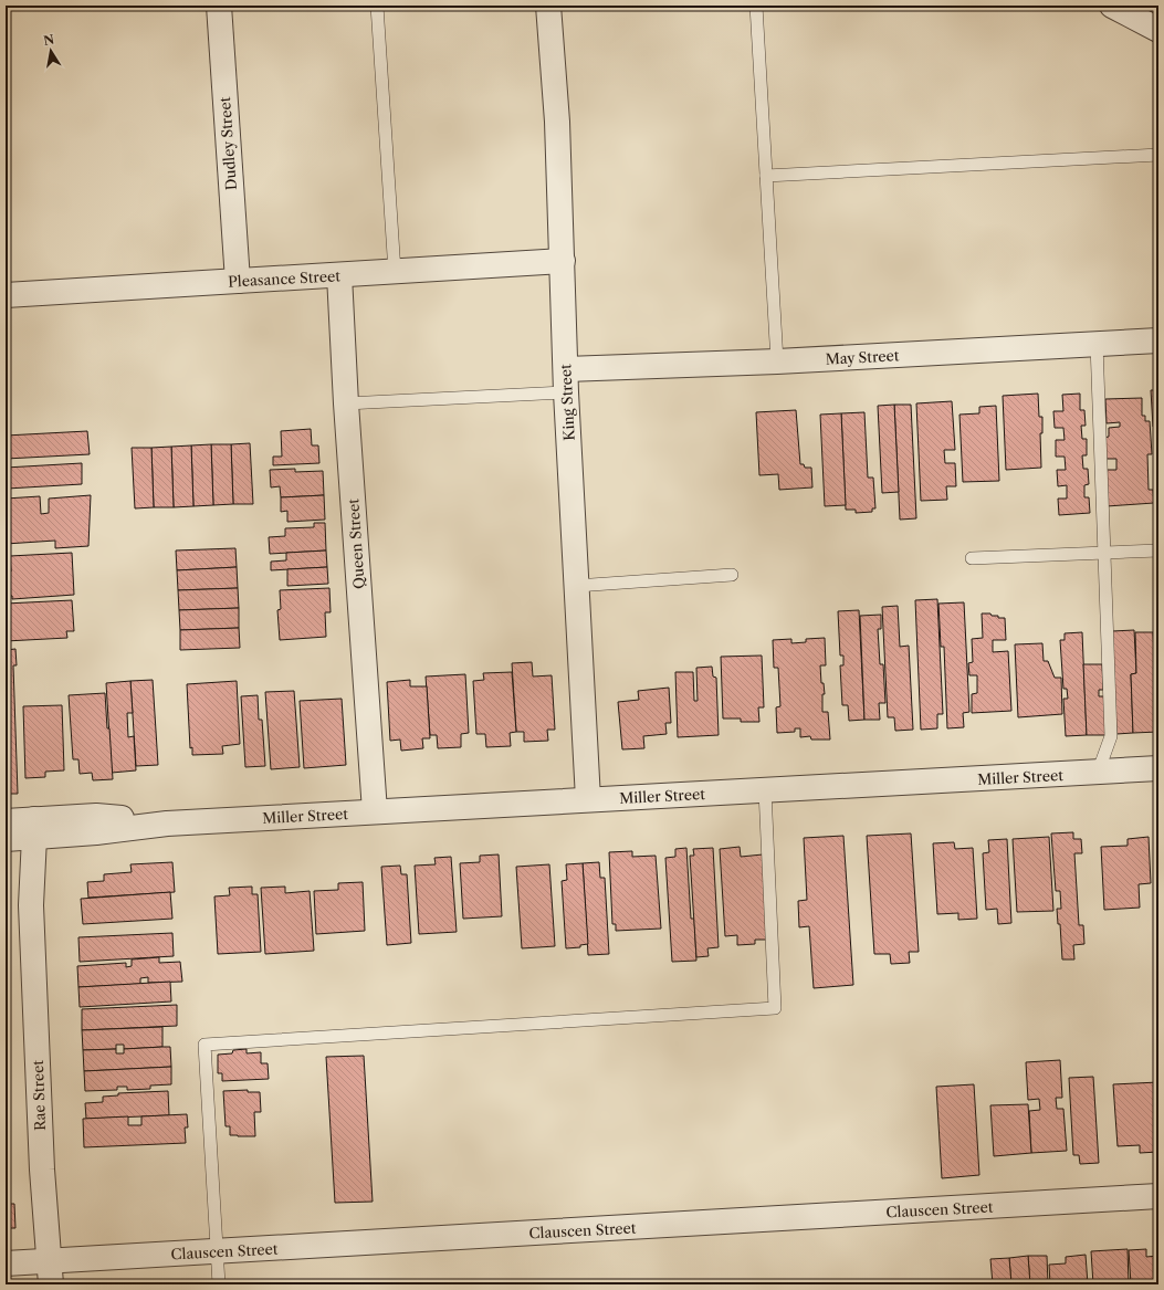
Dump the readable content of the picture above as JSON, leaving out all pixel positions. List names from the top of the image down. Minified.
{"streets":{"street":["Dudley Street","Pleasance Street","May Street","King Street","Queen Street","Miller Street","Rae Street","Clauscen Street"]},"crossings":[["Dudley Street","Pleasance Street"],["Pleasance Street","King Street"],["Pleasance Street","Queen Street"],["May Street","King Street"],["King Street","Miller Street"],["Queen Street","Miller Street"],["Miller Street","Rae Street"],["Rae Street","Clauscen Street"]],"north":"top"}
